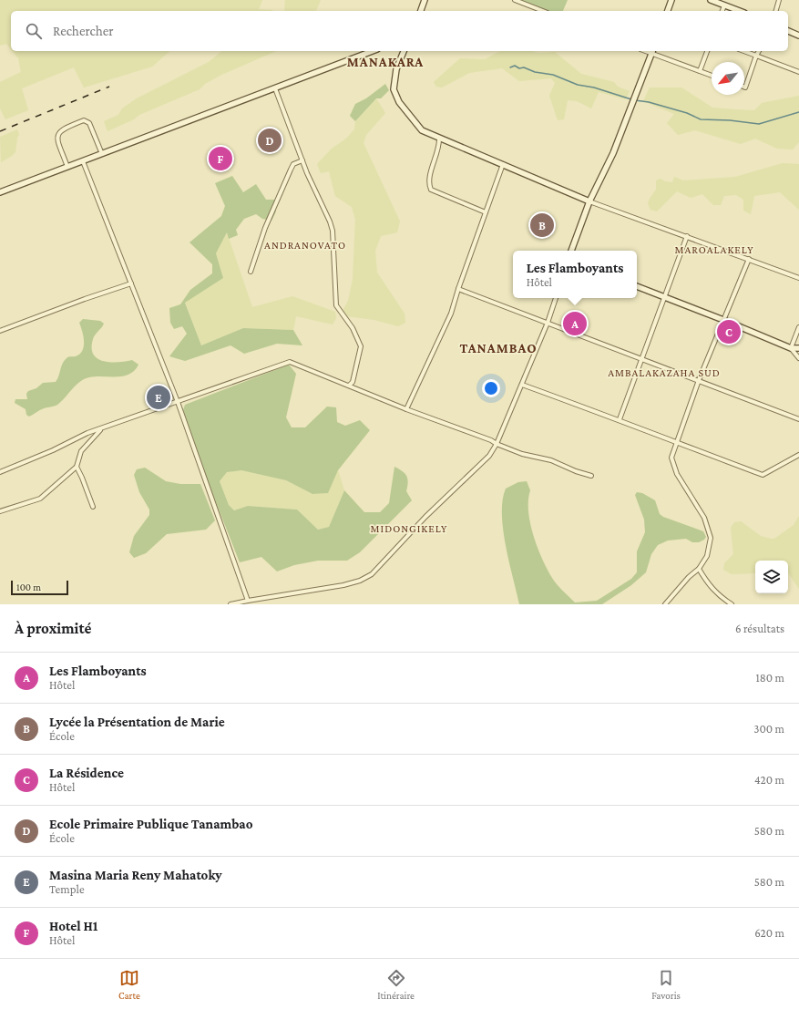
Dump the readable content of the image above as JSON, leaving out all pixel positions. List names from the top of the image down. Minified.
{"districts":["MANAKARA","ANDRANOVATO","MAROALAKELY","TANAMBAO","AMBALAKAZAHA SUD","MIDONGIKELY"],"scale_bar":"100 m","north":"bottom left","page":{"search":"Rechercher","pins":["D","F","B","A","C","E"],"popup":["Les Flamboyants","Hôtel"],"scale":"100 m","heading":["À proximité","6 résultats"],"list":[{"mark":"A","name":"Les Flamboyants","note":"Hôtel","value":"180 m"},{"mark":"B","name":"Lycée la Présentation de Marie","note":"École","value":"300 m"},{"mark":"C","name":"La Résidence","note":"Hôtel","value":"420 m"},{"mark":"D","name":"Ecole Primaire Publique Tanambao","note":"École","value":"580 m"},{"mark":"E","name":"Masina Maria Reny Mahatoky","note":"Temple","value":"580 m"},{"mark":"F","name":"Hotel H1","note":"Hôtel","value":"620 m"}],"nav":["Carte","Itinéraire","Favoris"]}}
